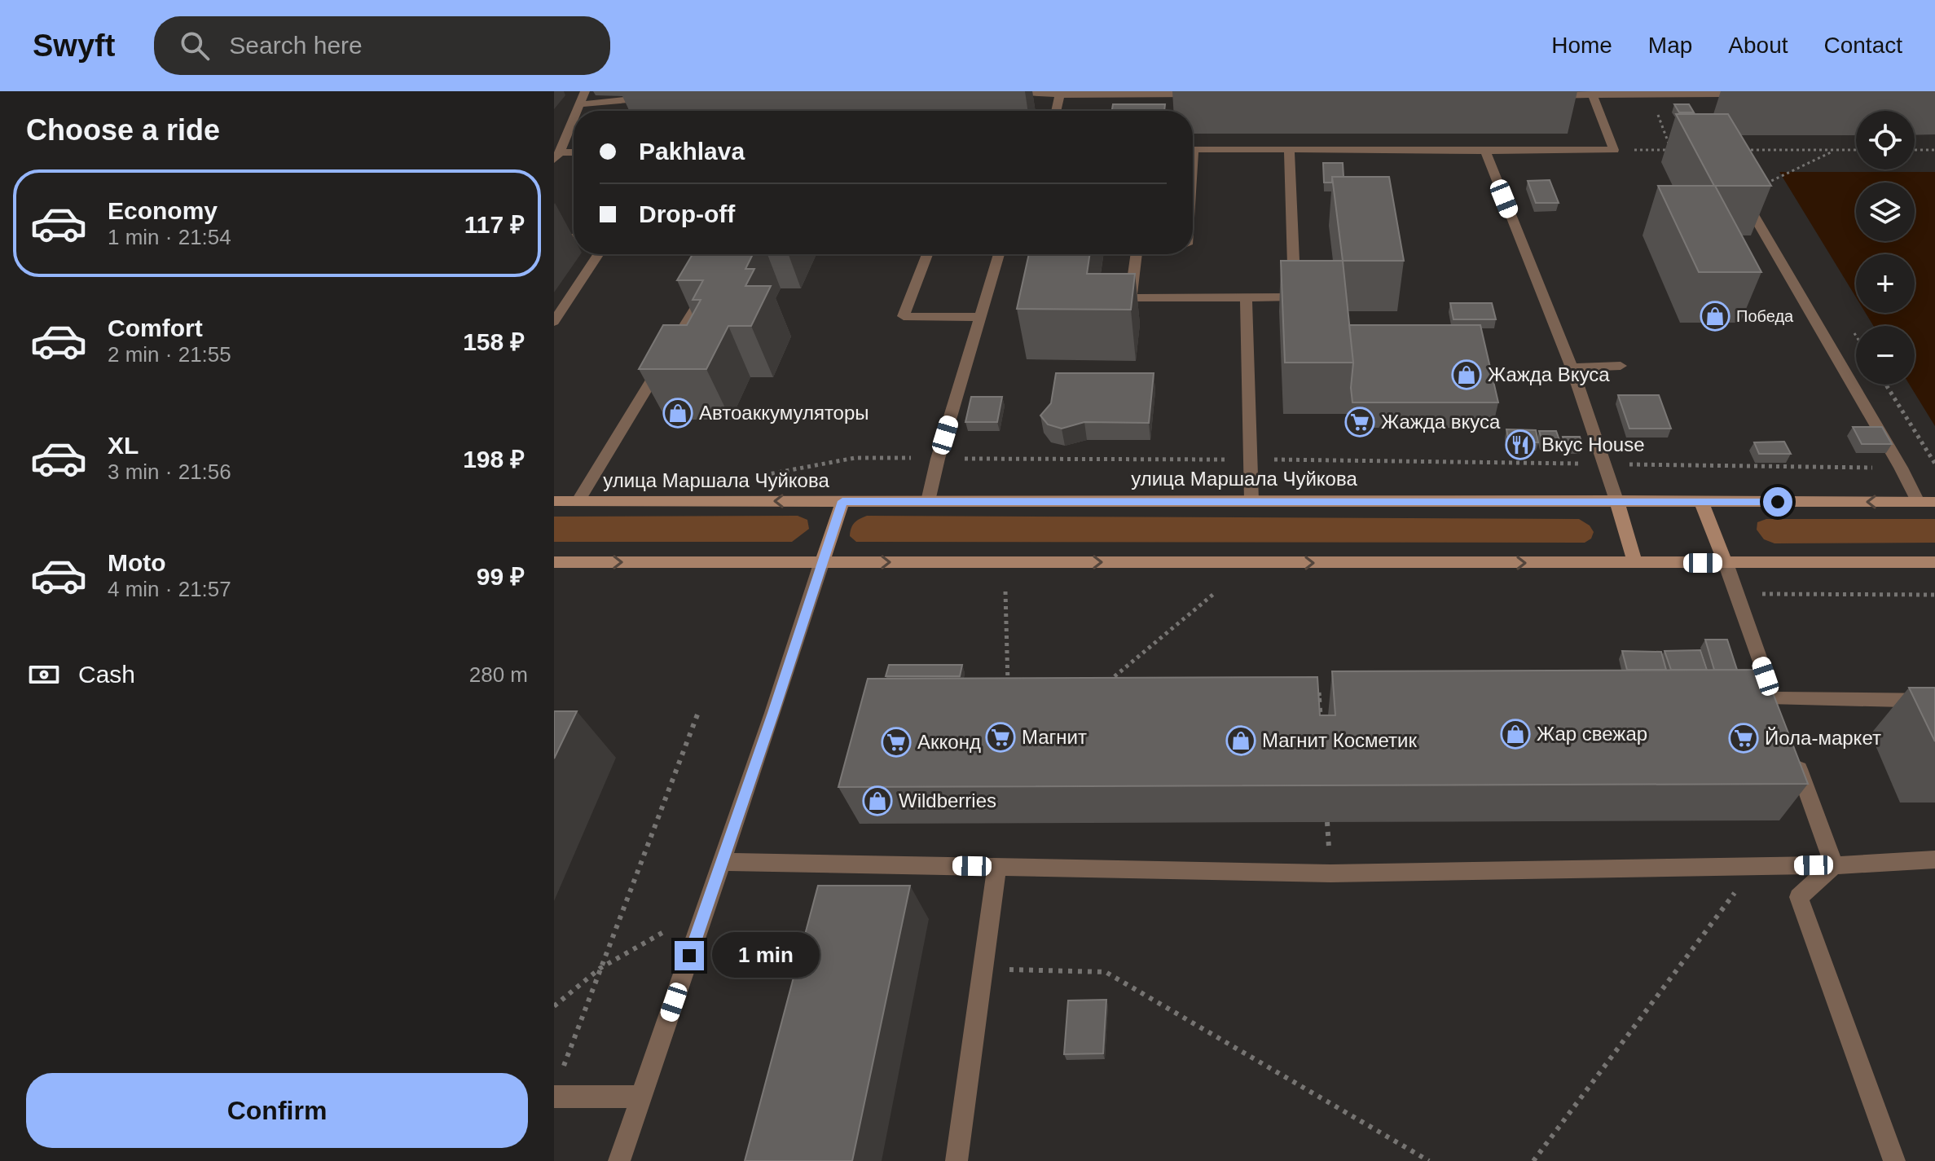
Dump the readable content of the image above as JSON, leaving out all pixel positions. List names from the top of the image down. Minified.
{"streets":{"main road":["улица Маршала Чуйкова"]},"places":{"shop":["Победа","Жажда Вкуса","Автоаккумуляторы","Жар свежар","Магнит Косметик","Wildberries"],"supermarket":["Жажда вкуса","Магнит","Йола-маркет","Акконд"],"restaurant":["Вкус House"]},"page":{"header":"Swyft","search":"Search here","nav":["Home","Map","About","Contact"],"heading":"Choose a ride","map_buttons":["+","−"],"banner":["Pakhlava","Drop-off"],"list":[{"name":"Economy","note":"1 min · 21:54","value":"117 ₽"},{"name":"Comfort","note":"2 min · 21:55","value":"158 ₽"},{"name":"XL","note":"3 min · 21:56","value":"198 ₽"},{"name":"Moto","note":"4 min · 21:57","value":"99 ₽"}],"pay":["Cash","280 m"],"bubble":"1 min","buttons":"Confirm"}}
